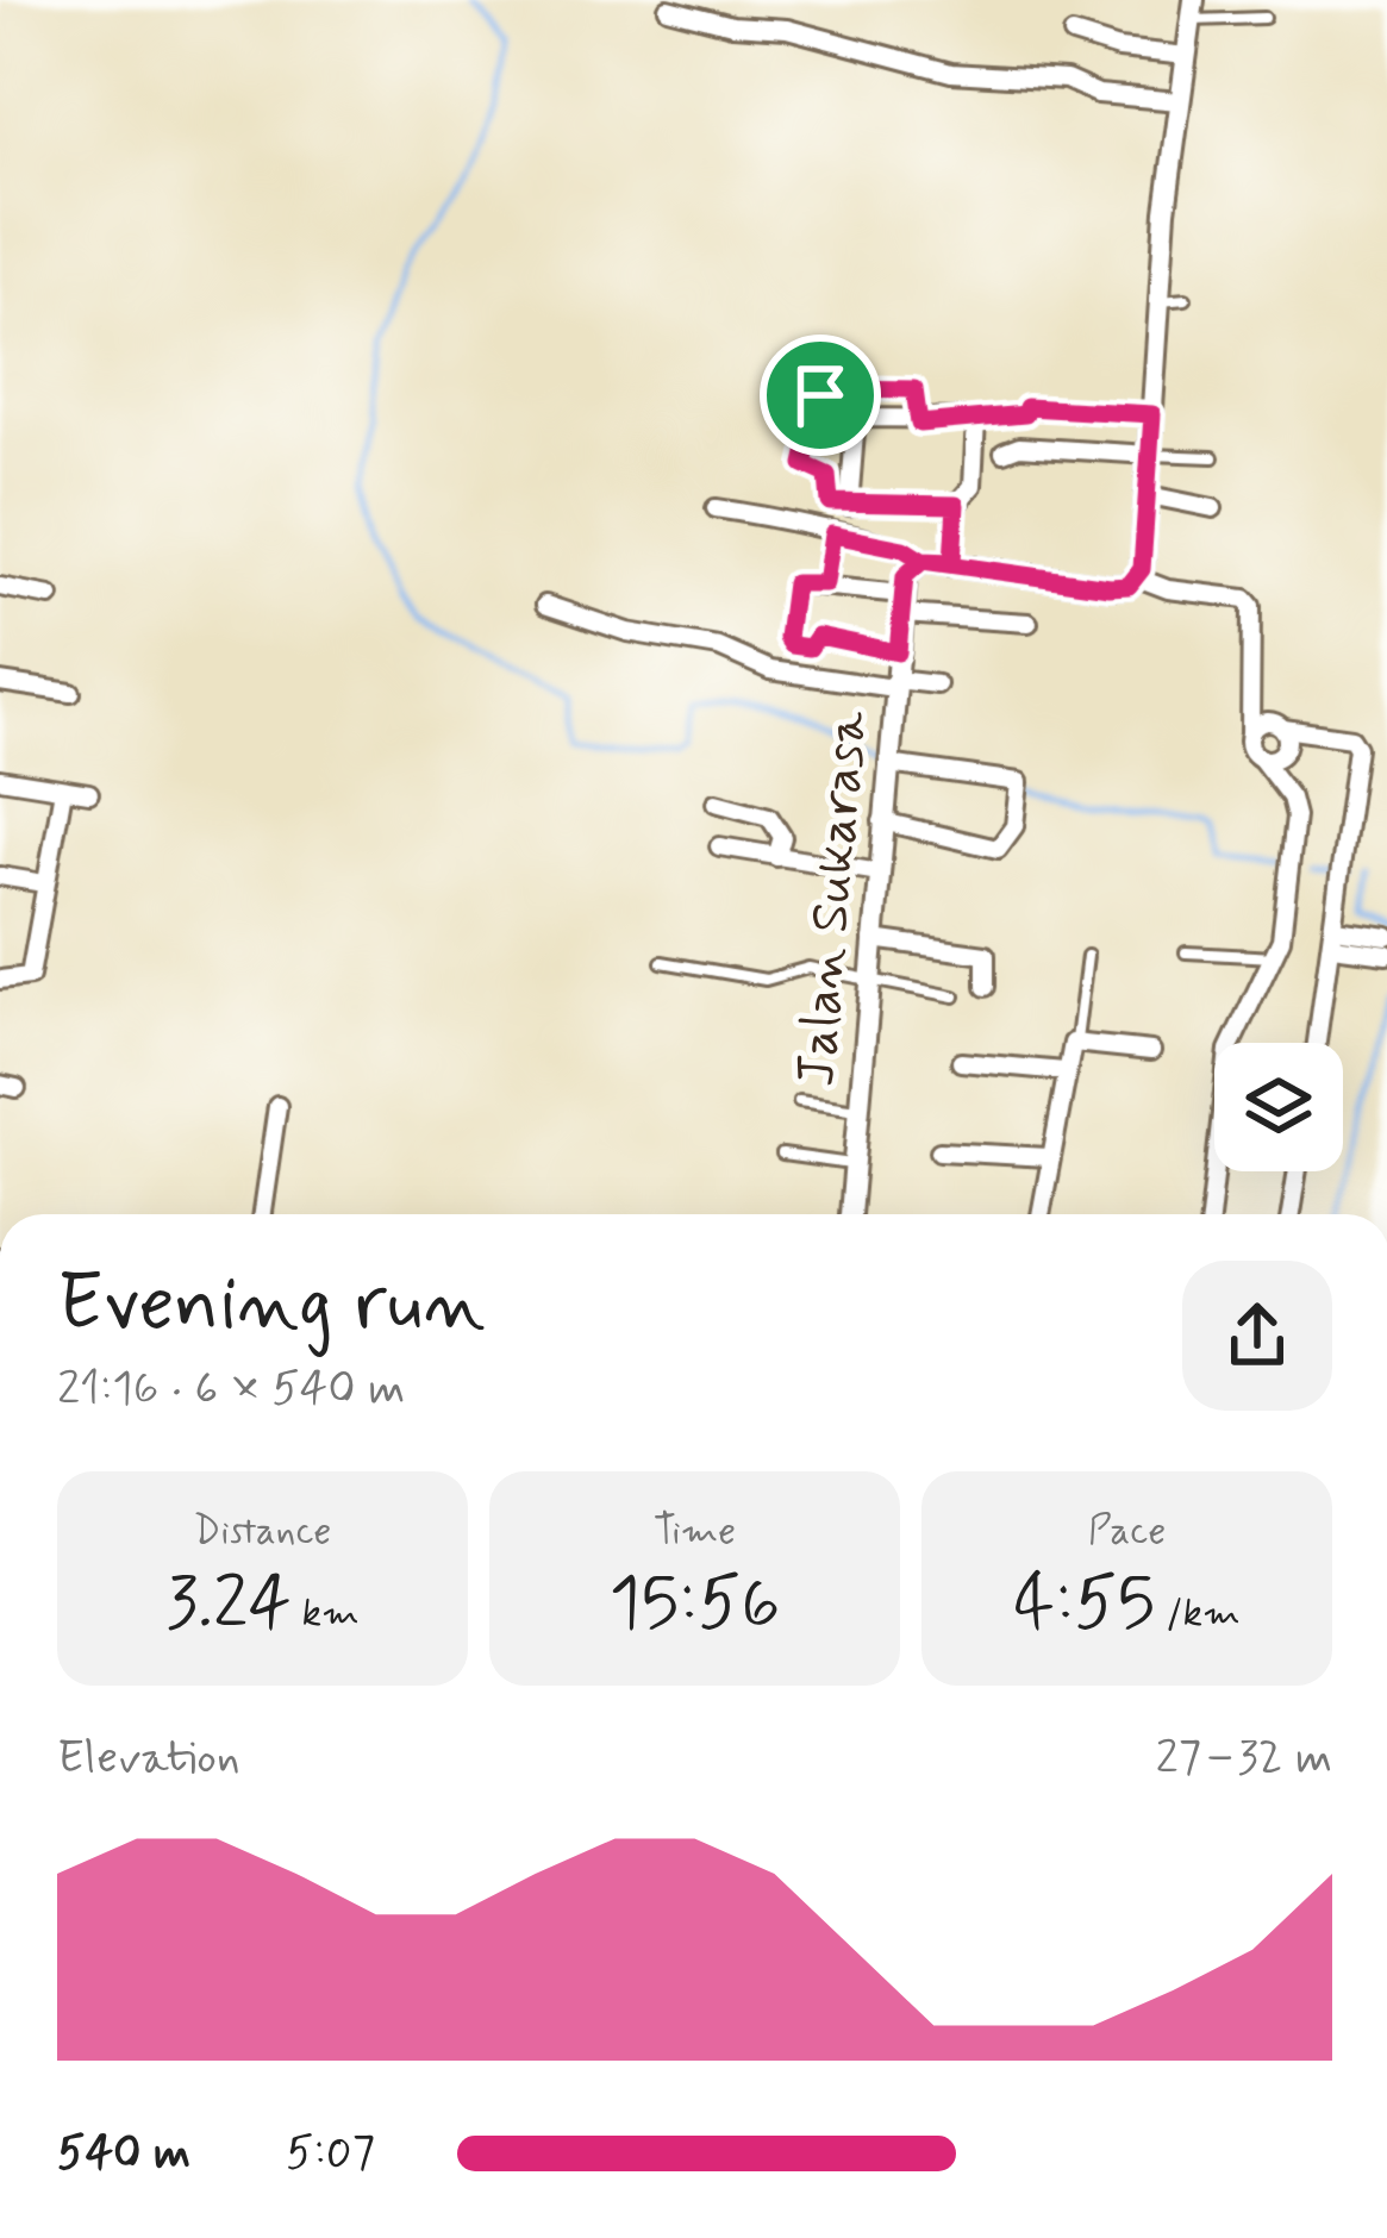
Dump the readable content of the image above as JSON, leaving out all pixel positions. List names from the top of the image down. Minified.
{"streets":{"street":["Jalan Sukarasa"]},"page":{"heading":["Evening run","21:16 · 6 × 540 m"],"stats":[["Distance","3.24 km"],["Time","15:56"],["Pace","4:55 /km"]],"chart":["Elevation","27–32 m"],"list":[{"name":"540 m","note":"5:07"}]}}
